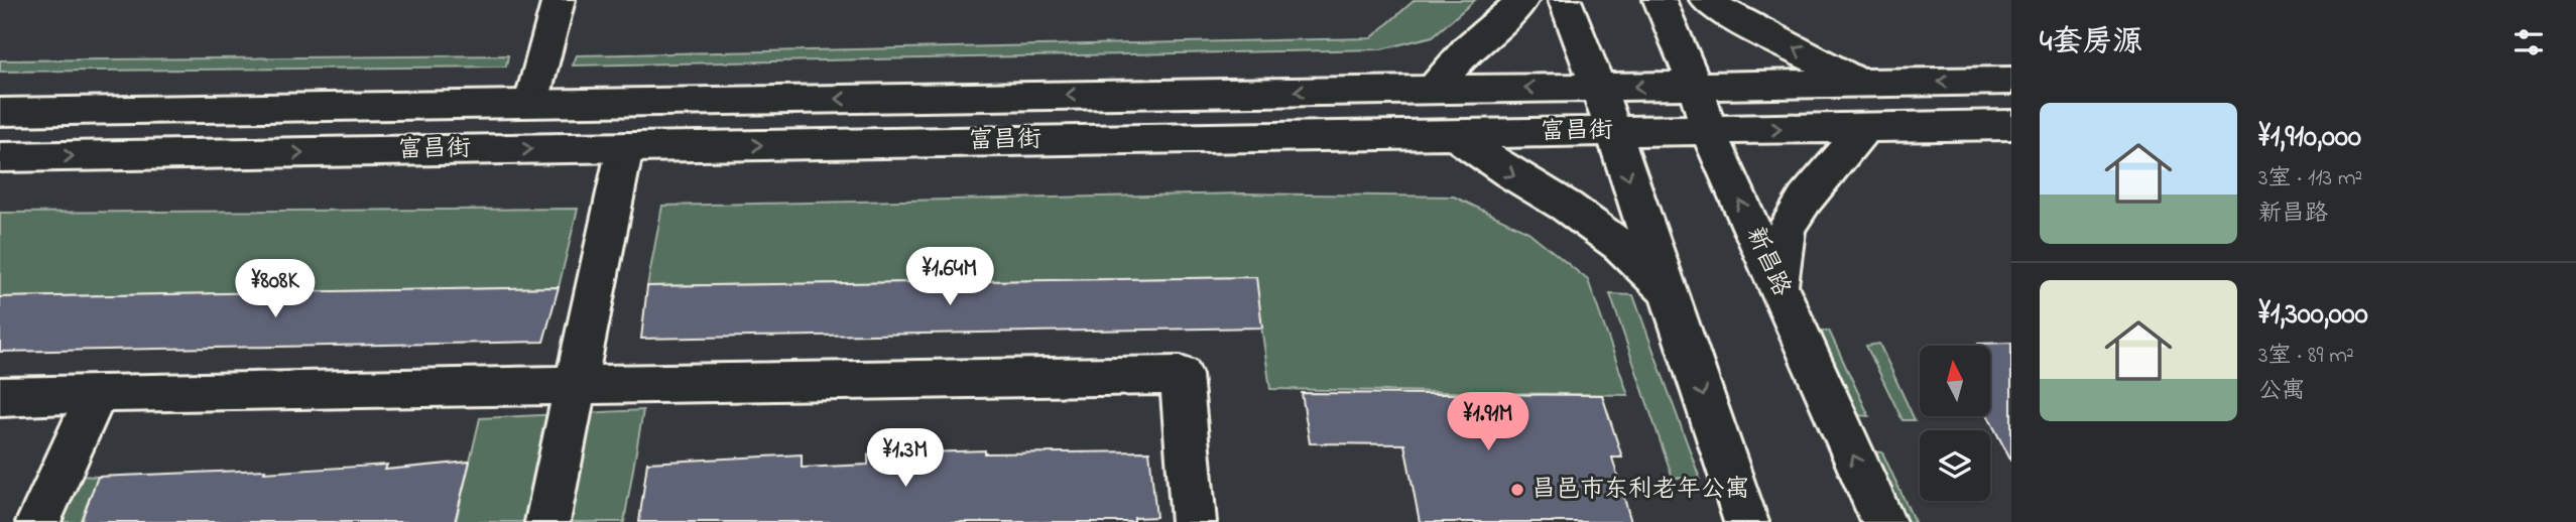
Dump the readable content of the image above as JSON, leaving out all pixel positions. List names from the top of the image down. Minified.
{"streets":{"main road":["富昌街","新昌路"]},"crossings":[["富昌街","新昌路"]],"places":["昌邑市东利老年公寓"],"north":"top","page":{"heading":"4套房源","list":[{"name":"¥1,910,000","note":"3室 · 113 m² · 新昌路"},{"name":"¥1,300,000","note":"3室 · 89 m² · 公寓"}],"price":["¥1.64M","¥808K","¥1.91M","¥1.3M"]}}
